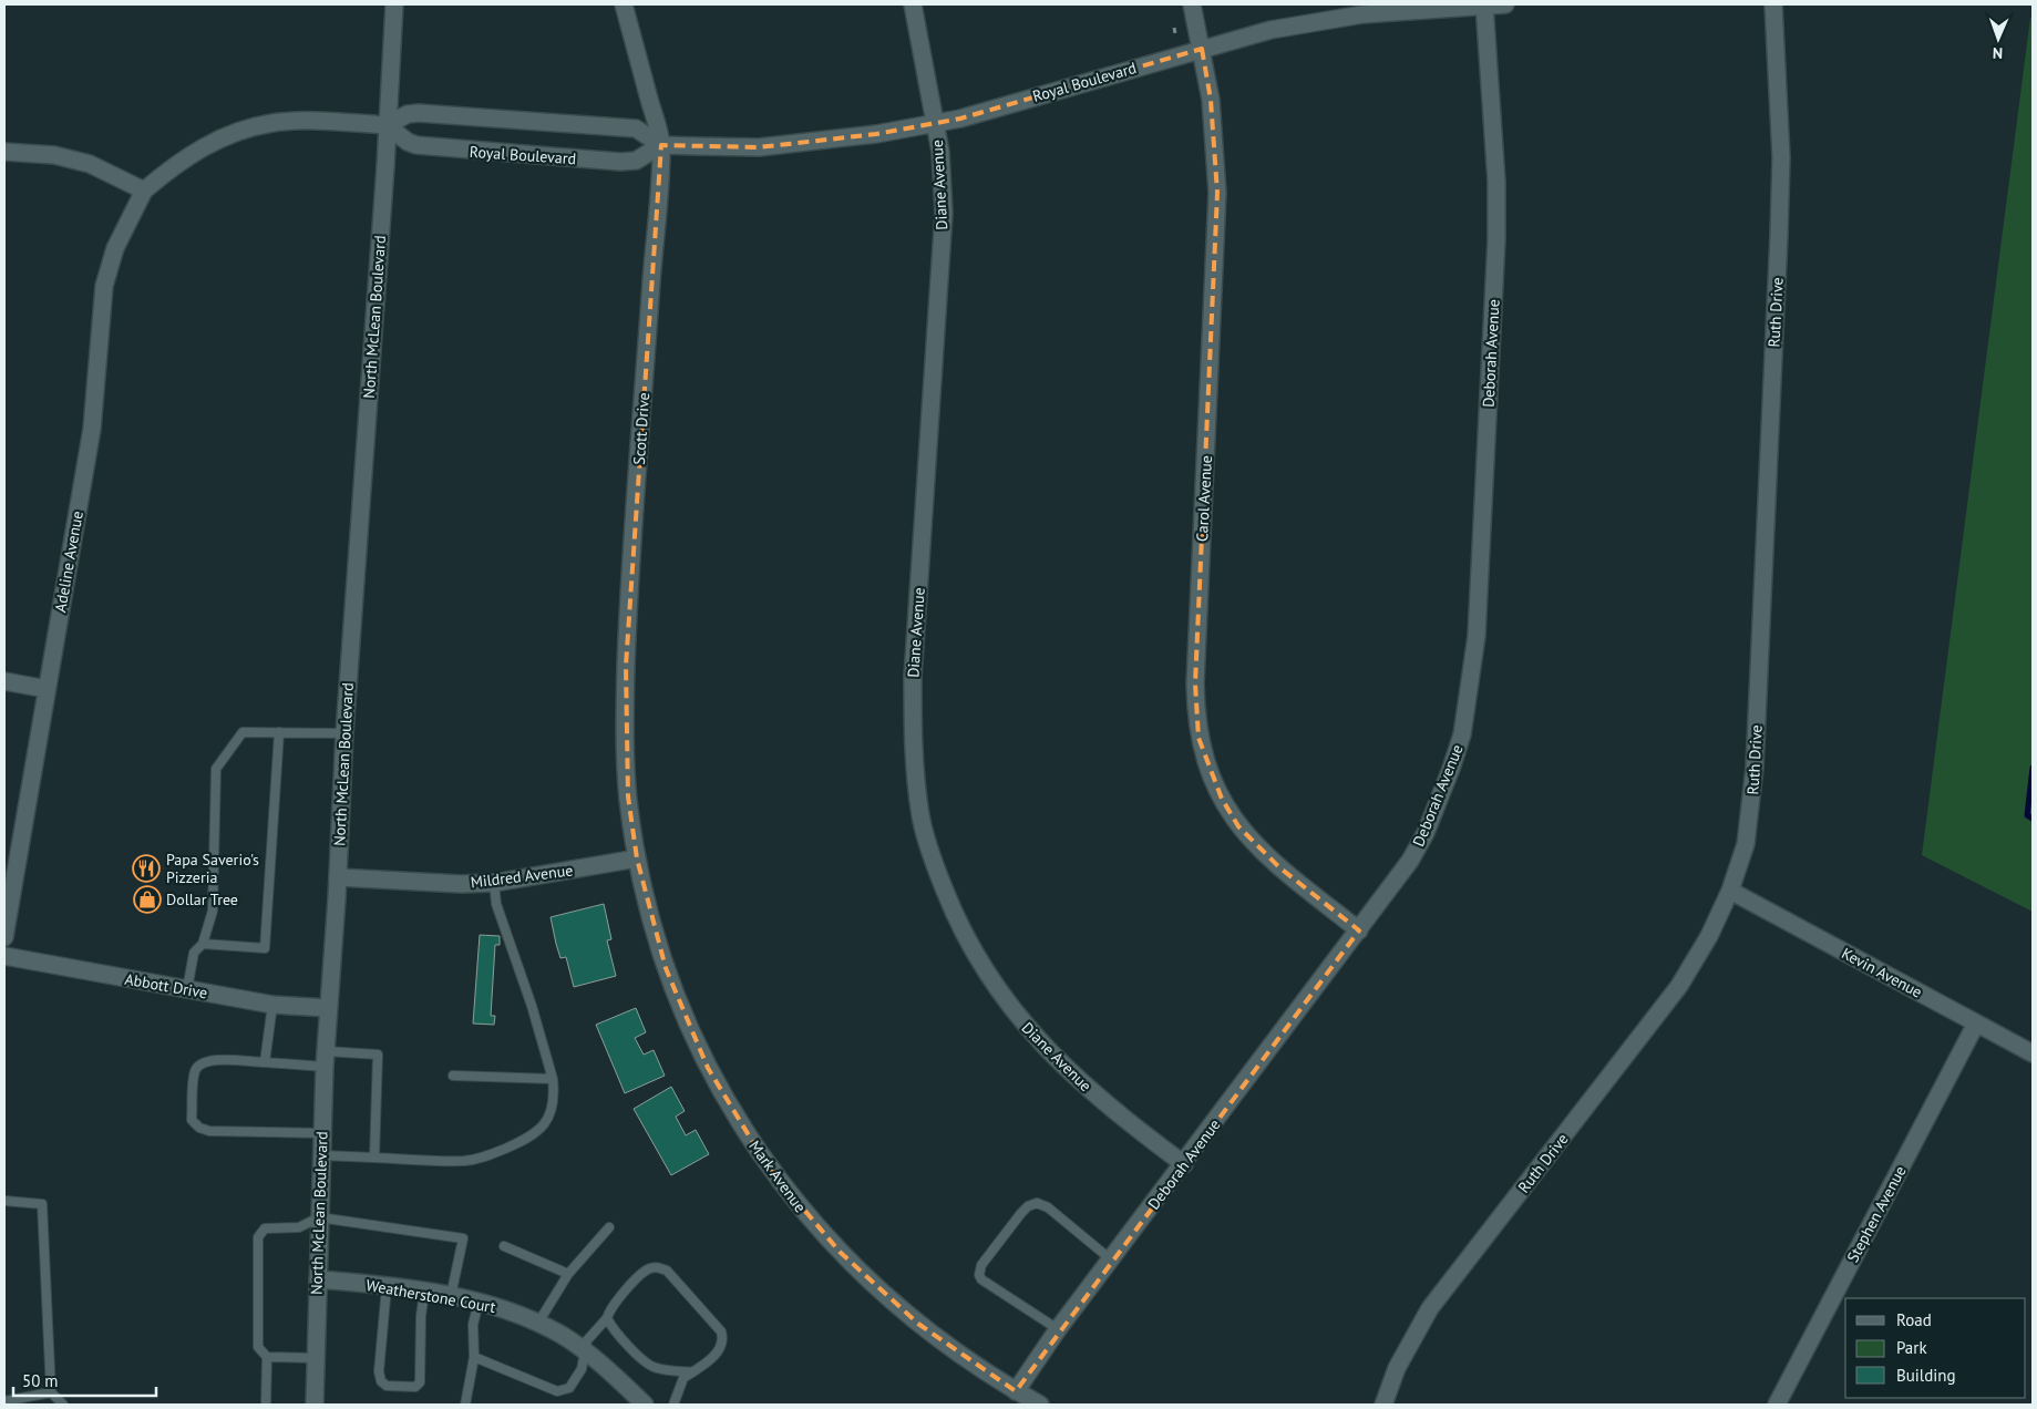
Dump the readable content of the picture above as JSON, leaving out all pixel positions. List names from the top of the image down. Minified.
{"streets":{"street":["Royal Boulevard","Diane Avenue","Ruth Drive","North McLean Boulevard","Deborah Avenue","Scott Drive","Carol Avenue","Adeline Avenue","Mildred Avenue","Kevin Avenue","Abbott Drive","Mark Avenue","Stephen Avenue","Weatherstone Court"]},"crossings":[["Royal Boulevard","Diane Avenue"],["Royal Boulevard","North McLean Boulevard"],["Royal Boulevard","Deborah Avenue"],["Royal Boulevard","Scott Drive"],["Royal Boulevard","Carol Avenue"],["Diane Avenue","Deborah Avenue"],["Ruth Drive","Kevin Avenue"],["North McLean Boulevard","Mildred Avenue"],["North McLean Boulevard","Abbott Drive"],["North McLean Boulevard","Weatherstone Court"],["Deborah Avenue","Carol Avenue"],["Deborah Avenue","Mark Avenue"],["Scott Drive","Mildred Avenue"],["Scott Drive","Mark Avenue"],["Mildred Avenue","Mark Avenue"],["Kevin Avenue","Stephen Avenue"]],"places":{"restaurant":["Papa Saverio's Pizzeria"],"shop":["Dollar Tree"]},"legend":["Road","Park","Building"],"scale_bar":"50 m","north":"bottom"}
